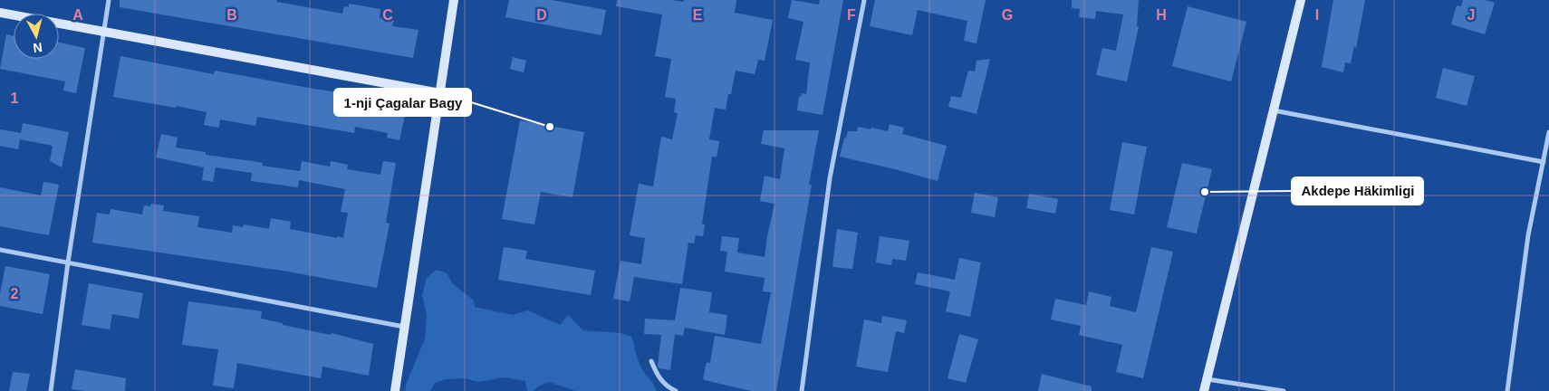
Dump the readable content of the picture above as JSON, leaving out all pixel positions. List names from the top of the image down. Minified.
{"places":["1-nji Çagalar Bagy","Akdepe Häkimligi"],"north":"bottom","grid":{"columns":["A","B","C","D","E","F","G","H","I","J"],"rows":["1","2"]}}
